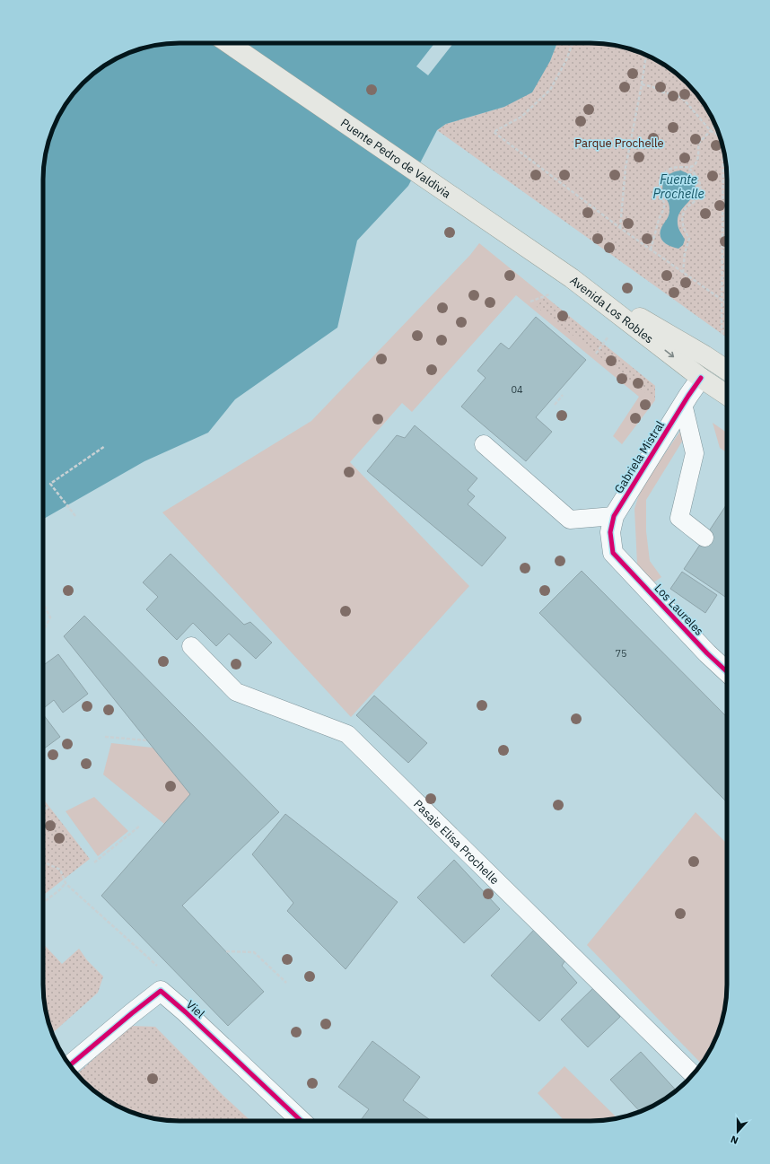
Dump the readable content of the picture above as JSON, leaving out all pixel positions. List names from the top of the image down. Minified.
{"streets":{"main road":["Puente Pedro de Valdivia","Avenida Los Robles"],"street":["Gabriela Mistral","Los Laureles","Viel"],"lane":["Pasaje Elisa Prochelle"]},"crossings":[["Puente Pedro de Valdivia","Avenida Los Robles"],["Avenida Los Robles","Gabriela Mistral"],["Gabriela Mistral","Los Laureles"]],"water":["Fuente Prochelle"],"parks":["Parque Prochelle"],"house_numbers":["04","75"],"north":"bottom"}
